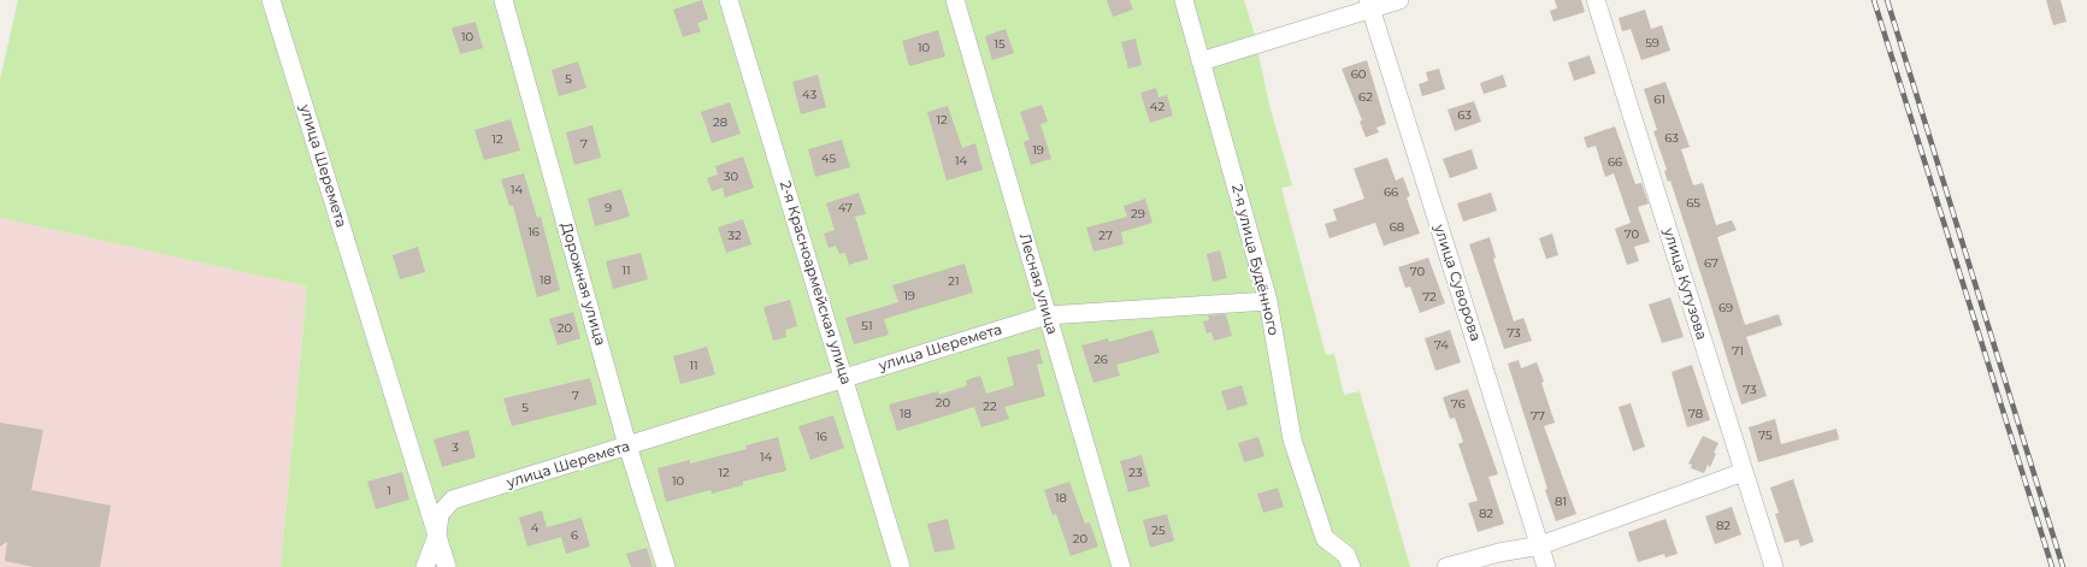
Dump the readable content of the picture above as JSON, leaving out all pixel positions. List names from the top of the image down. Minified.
{"streets":{"street":["улица Шеремета","2-я улица Будённого","2-я Красноармейская улица","улица Суворова","Дорожная улица","Лесная улица","улица Кутузова"]},"crossings":[["улица Шеремета","2-я улица Будённого"],["улица Шеремета","2-я Красноармейская улица"],["улица Шеремета","Дорожная улица"],["улица Шеремета","Лесная улица"]],"house_numbers":["10","59","15","10","60","5","43","62","61","42","63","12","28","63","12","7","19","45","14","66","30","14","66","65","9","47","29","68","16","70","32","27","67","11","70","18","21","19","72","69","51","20","73","74","71","26","11","73","7","20","76","22","5","18","78","77","75","16","3","14","12","23","10","1","18","81","82","82","4","25","6","20"]}
